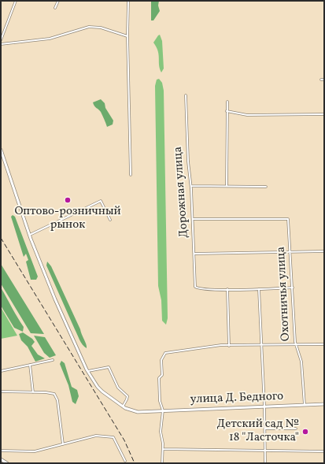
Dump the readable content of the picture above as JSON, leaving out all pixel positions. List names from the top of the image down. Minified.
{"streets":{"street":["Дорожная улица","Охотничья улица","улица Д. Бедного"]},"crossings":[["Дорожная улица","Охотничья улица"],["Охотничья улица","улица Д. Бедного"]],"places":["Оптово-розничный рынок","Детский сад № 18 \"Ласточка\""]}
